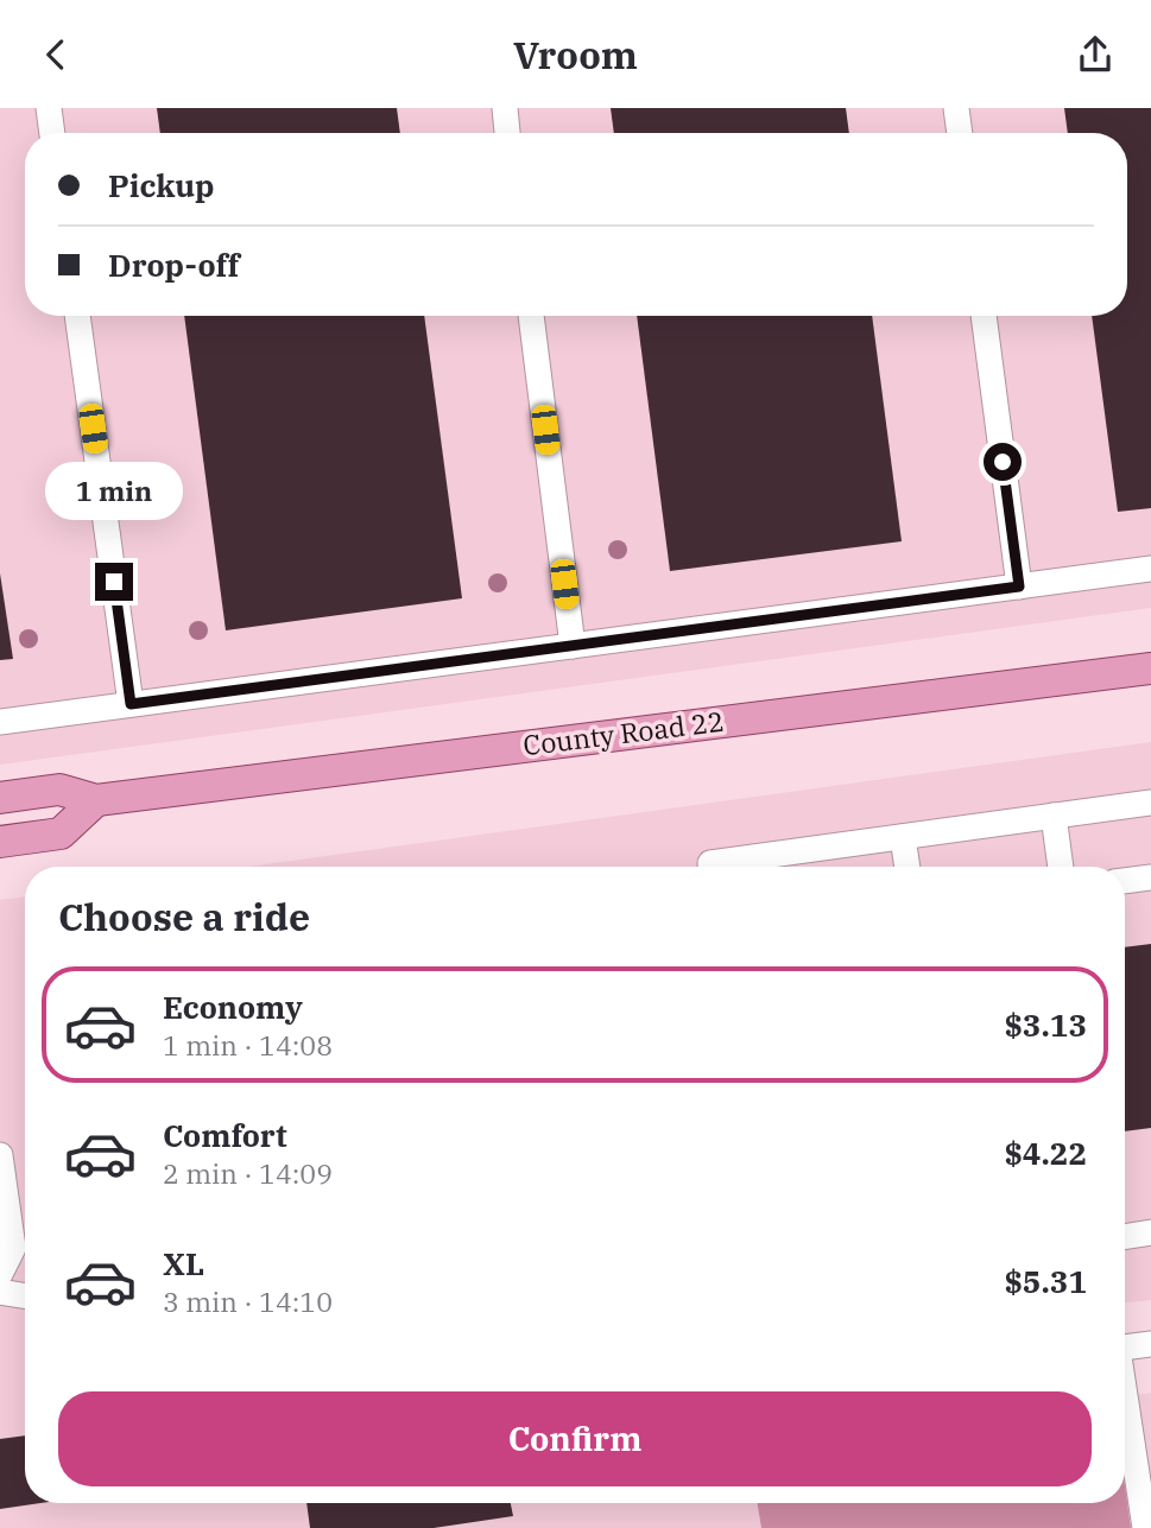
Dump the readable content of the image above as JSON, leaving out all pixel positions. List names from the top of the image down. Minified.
{"streets":{"main road":["County Road 22"]},"page":{"header":"Vroom","banner":["Pickup","Drop-off"],"bubble":"1 min","heading":"Choose a ride","list":[{"name":"Economy","note":"1 min · 14:08","value":"$3.13"},{"name":"Comfort","note":"2 min · 14:09","value":"$4.22"},{"name":"XL","note":"3 min · 14:10","value":"$5.31"}],"buttons":"Confirm"}}
